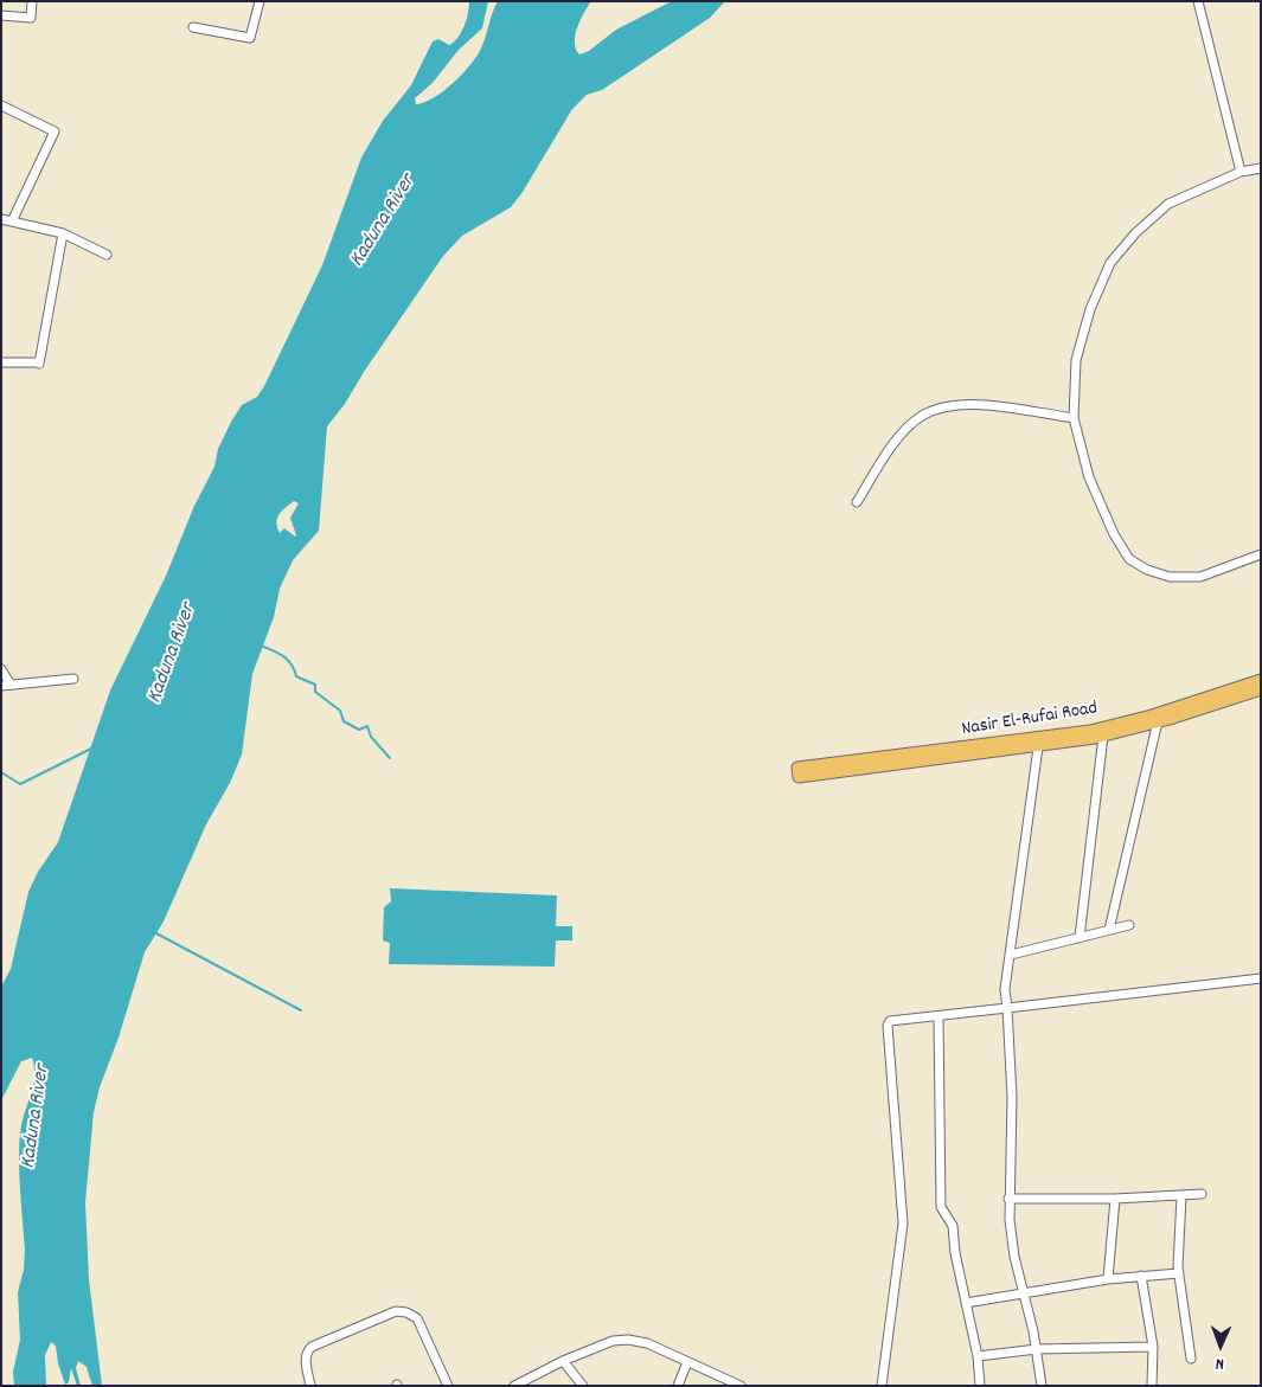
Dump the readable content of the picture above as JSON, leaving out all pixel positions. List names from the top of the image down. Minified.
{"streets":{"main road":["Nasir El-Rufai Road"]},"water":["Kaduna River"],"north":"bottom"}
